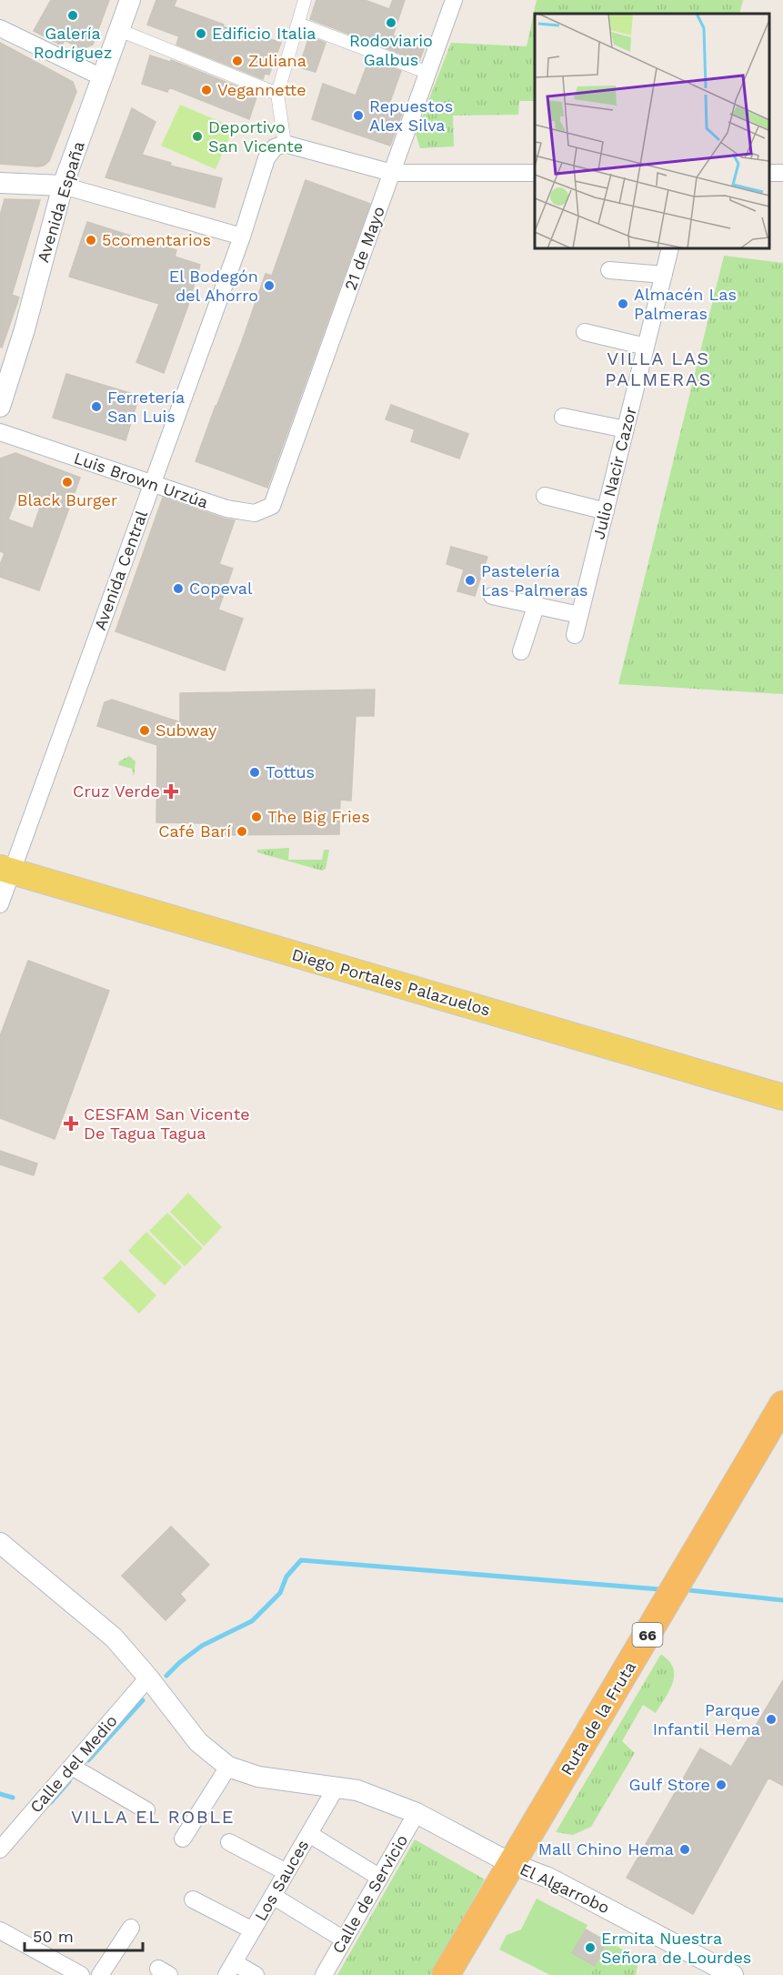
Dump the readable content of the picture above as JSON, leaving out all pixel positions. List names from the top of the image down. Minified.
{"streets":{"highway":["66","Ruta de la Fruta"],"main road":["Diego Portales Palazuelos"],"street":["Avenida España","21 de Mayo","Julio Nacir Cazor","Luis Brown Urzúa","Avenida Central","Calle del Medio","Los Sauces","El Algarrobo","Calle de Servicio"]},"crossings":[["21 de Mayo","Luis Brown Urzúa"],["Luis Brown Urzúa","Avenida Central"],["Avenida Central","Diego Portales Palazuelos"],["Ruta de la Fruta","El Algarrobo"],["Los Sauces","El Algarrobo"],["El Algarrobo","Calle de Servicio"]],"districts":["VILLA LAS PALMERAS","VILLA EL ROBLE"],"places":{"other":["Galería Rodríguez","Rodoviario Galbus","Edificio Italia","Zuliana","Vegannette","Repuestos Alex Silva","Deportivo San Vicente","5comentarios","El Bodegón del Ahorro","Almacén Las Palmeras","Ferretería San Luis","Black Burger","Pastelería Las Palmeras","Copeval","Subway","Tottus","The Big Fries","Café Barí","Parque Infantil Hema","Gulf Store","Mall Chino Hema","Ermita Nuestra Señora de Lourdes"],"health":["Cruz Verde","CESFAM San Vicente De Tagua Tagua"]},"scale_bar":"50 m"}
